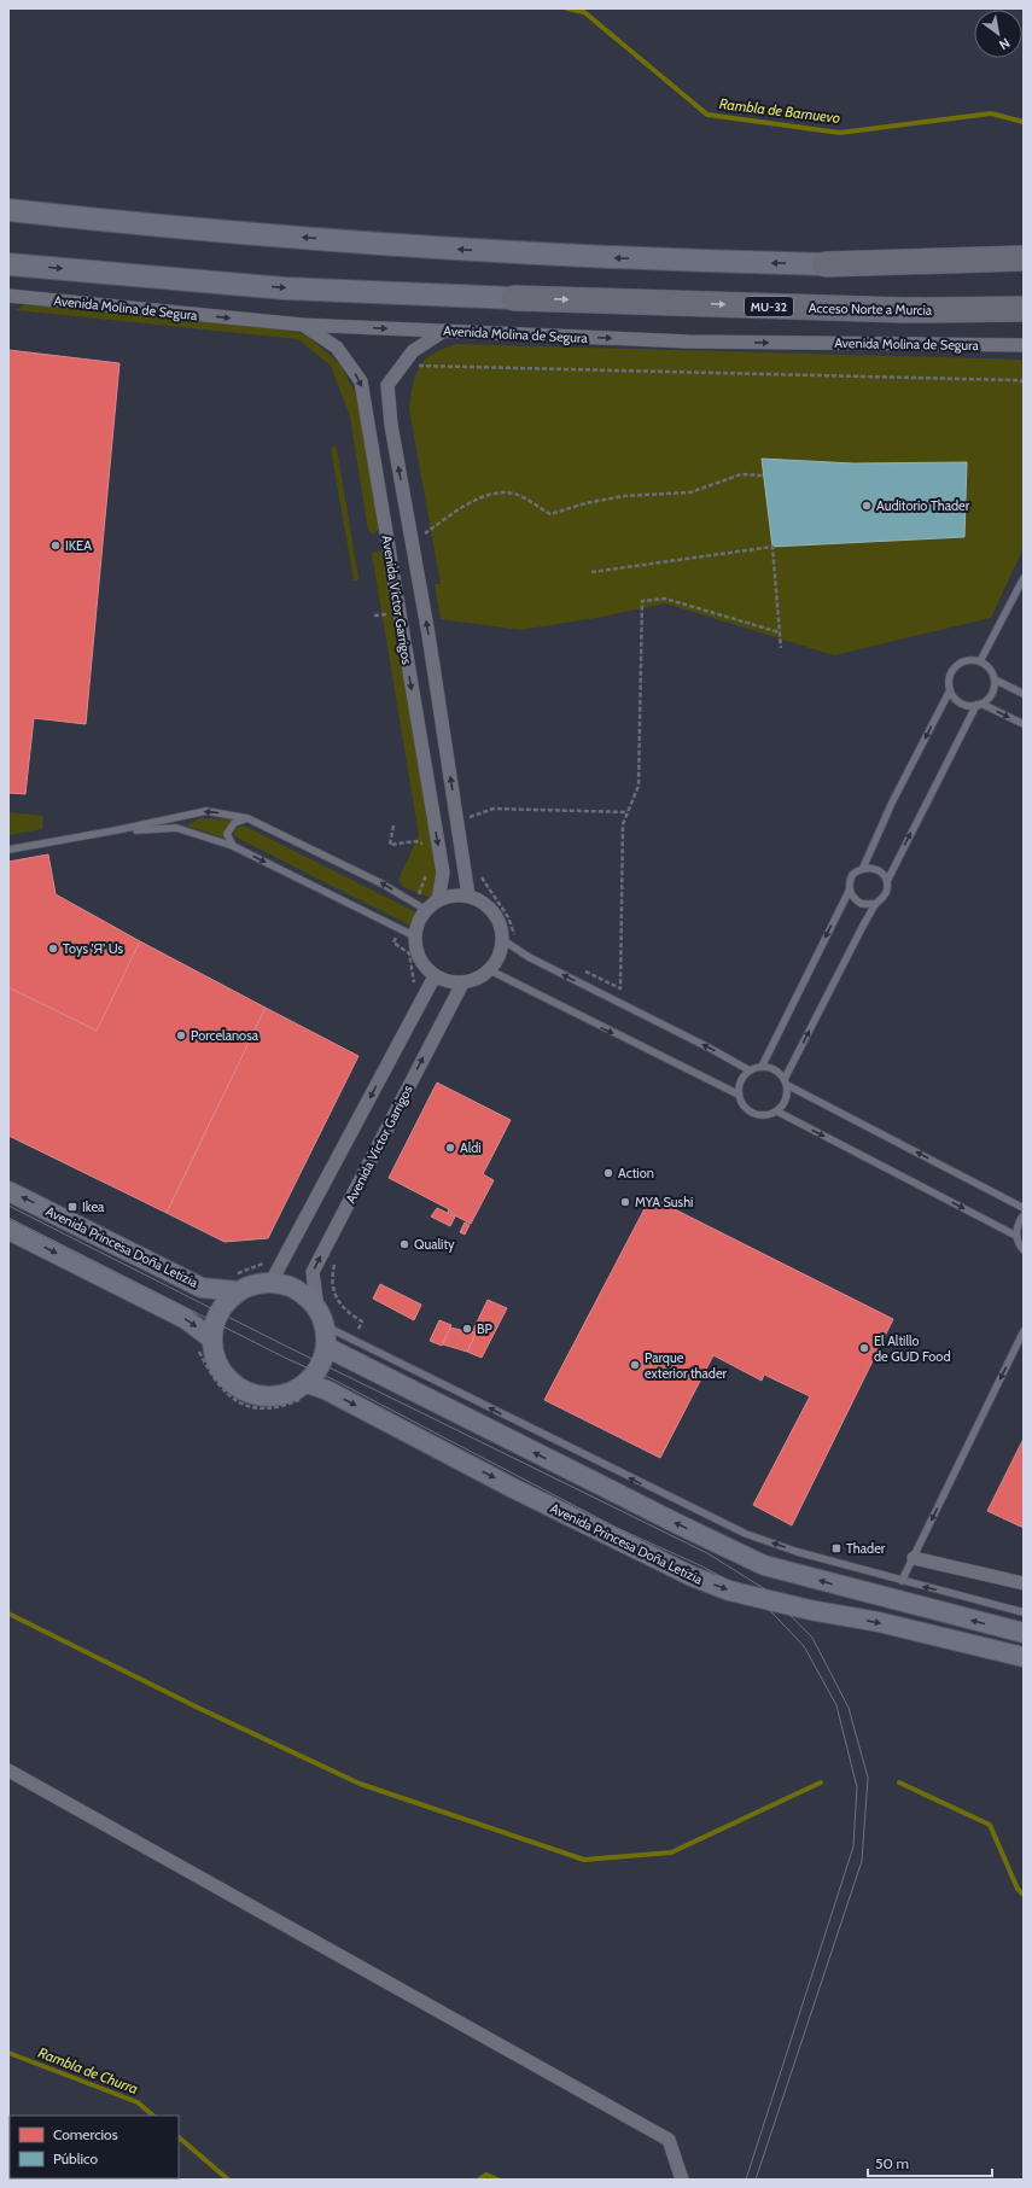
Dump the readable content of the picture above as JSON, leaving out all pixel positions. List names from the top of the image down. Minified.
{"streets":{"highway":["MU-32","Acceso Norte a Murcia"],"street":["Avenida Molina de Segura","Avenida Víctor Garrigos","Avenida Princesa Doña Letizia"]},"crossings":[["Avenida Molina de Segura","Avenida Víctor Garrigos"],["Avenida Víctor Garrigos","Avenida Princesa Doña Letizia"]],"one_way":["Avenida Molina de Segura"],"water":["Rambla de Barnuevo","Rambla de Churra"],"places":{"other":["Auditorio Thader","IKEA","Toys 'Я' Us","Porcelanosa","Aldi","Action","MYA Sushi","Quality","BP","El Altillo de GUD Food","Parque exterior thader"],"transit":["Ikea","Thader"]},"legend":["Comercios","Público"],"scale_bar":"50 m","north":"bottom right"}
